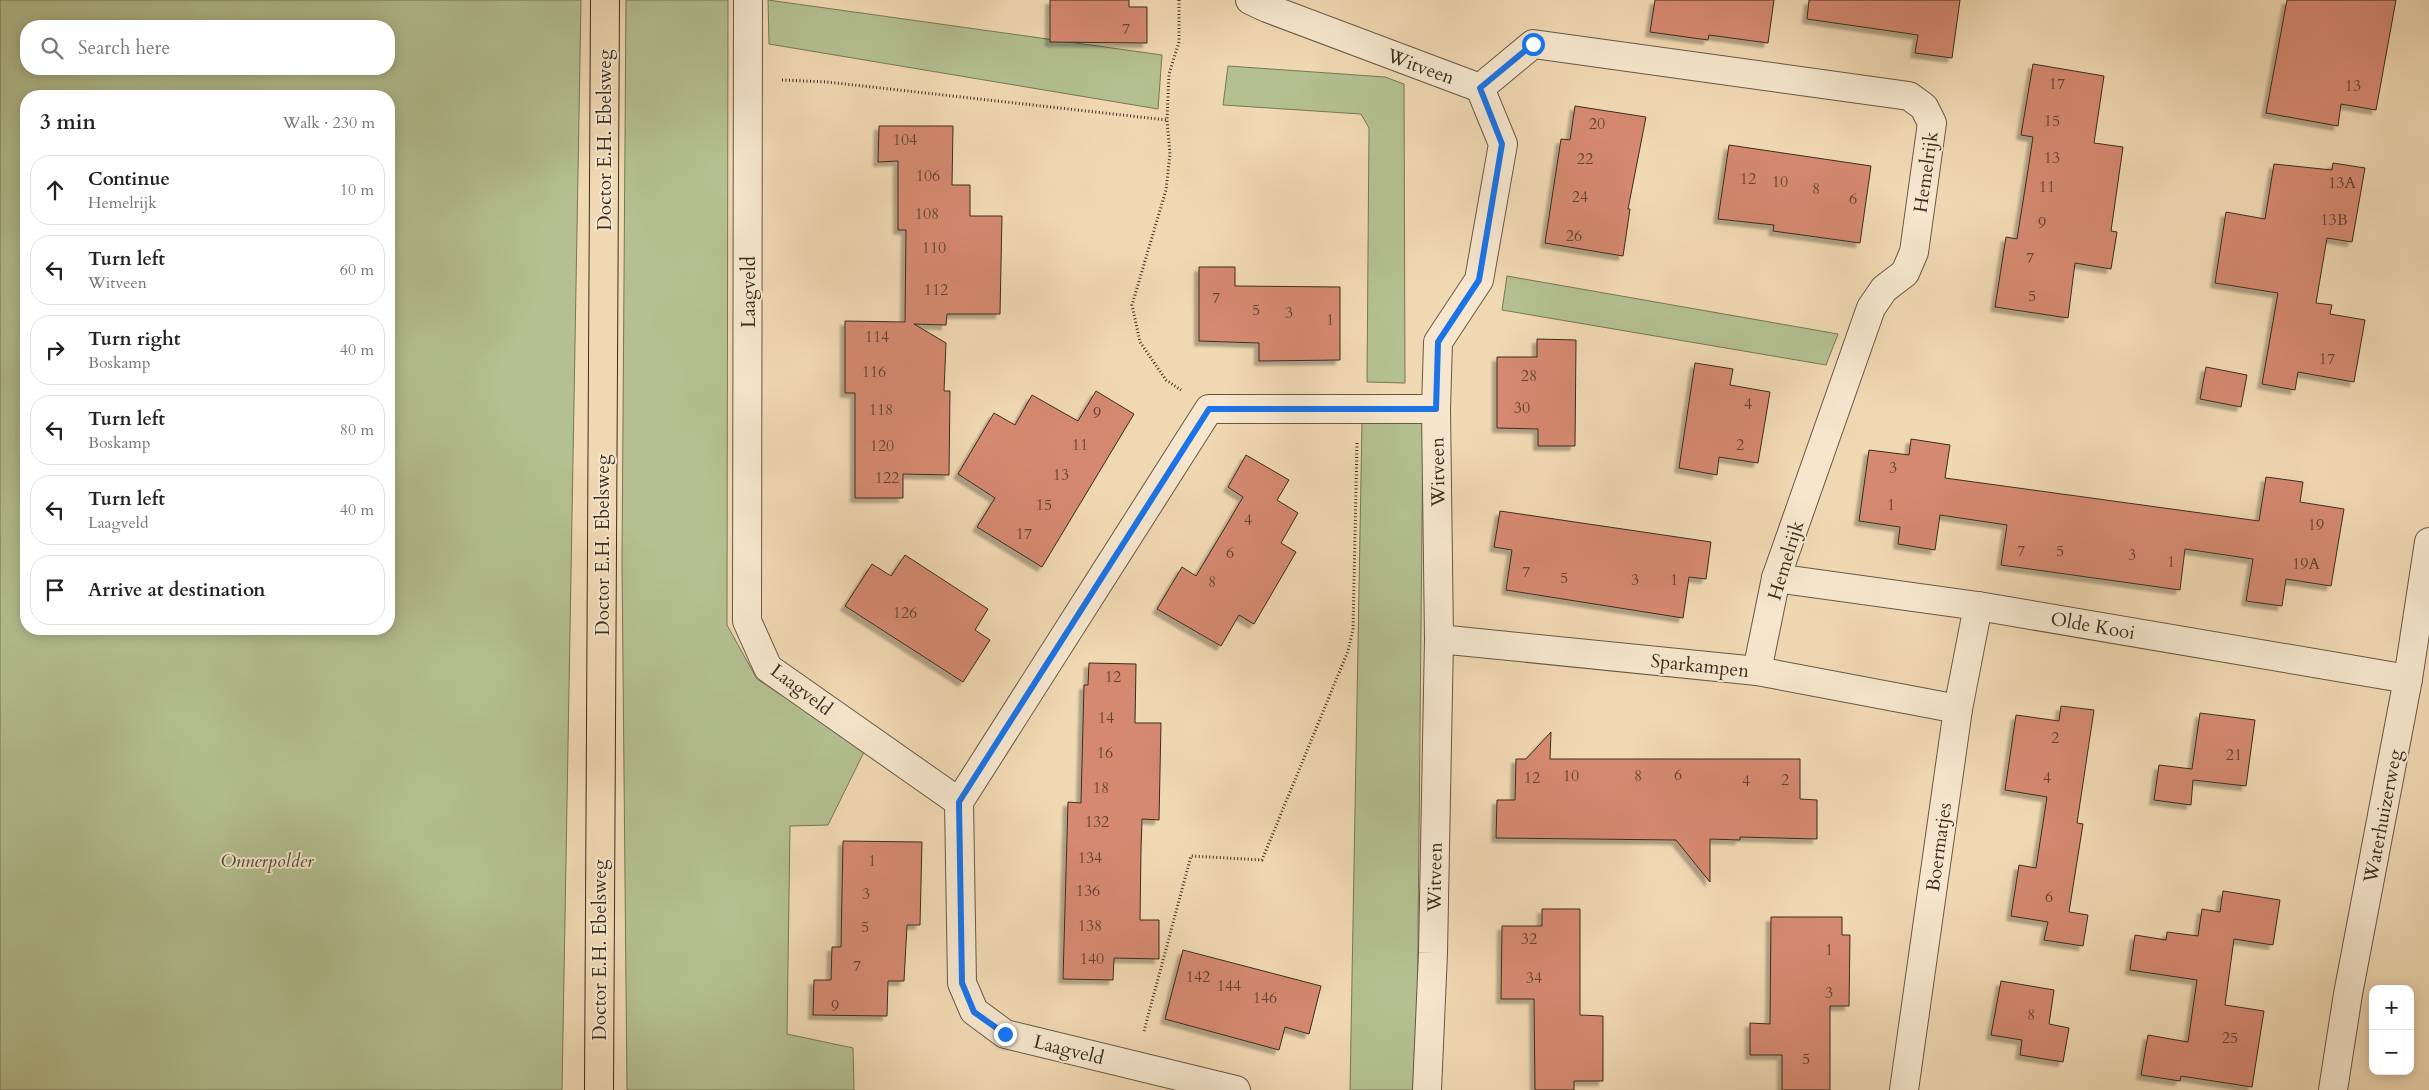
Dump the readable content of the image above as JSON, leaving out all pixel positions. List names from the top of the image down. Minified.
{"streets":{"main road":["Doctor E.H. Ebelsweg"],"street":["Witveen","Hemelrijk","Laagveld","Olde Kooi","Sparkampen","Waterhuizerweg","Boermatjes"]},"crossings":[["Witveen","Hemelrijk"],["Witveen","Sparkampen"],["Hemelrijk","Olde Kooi"],["Hemelrijk","Sparkampen"],["Olde Kooi","Waterhuizerweg"],["Olde Kooi","Boermatjes"],["Sparkampen","Boermatjes"]],"parks":["Onnerpolder"],"house_numbers":["7","17","13","15","20","104","13","22","106","12","10","13A","11","8","24","6","108","13B","9","26","110","7","112","5","7","5","3","1","114","17","116","28","4","30","118","9","11","2","120","3","13","122","15","1","4","19","17","7","5","6","3","1","19A","7","5","3","1","8","126","12","14","2","16","21","6","10","8","12","4","2","4","18","132","134","1","136","3","6","138","5","32","1","140","7","142","34","144","3","146","9","8","25","5"],"page":{"search":"Search here","heading":["3 min","Walk · 230 m"],"list":[["Continue","Hemelrijk","10 m"],["Turn left","Witveen","60 m"],["Turn right","Boskamp","40 m"],["Turn left","Boskamp","80 m"],["Turn left","Laagveld","40 m"],"Arrive at destination"],"map_buttons":["+","−"]}}
